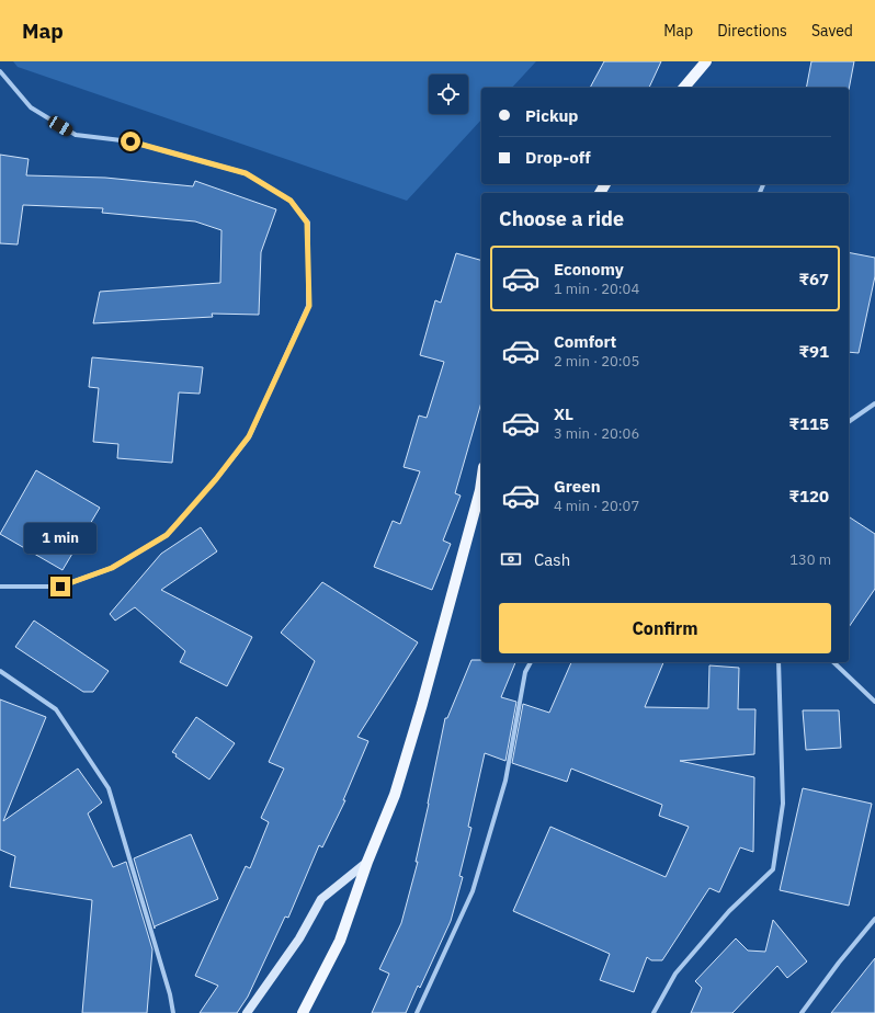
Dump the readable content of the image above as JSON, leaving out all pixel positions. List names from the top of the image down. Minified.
{"page":{"header":"Map","nav":["Map","Directions","Saved"],"banner":["Pickup","Drop-off"],"heading":"Choose a ride","list":[{"name":"Economy","note":"1 min · 20:04","value":"₹67"},{"name":"Comfort","note":"2 min · 20:05","value":"₹91"},{"name":"XL","note":"3 min · 20:06","value":"₹115"},{"name":"Green","note":"4 min · 20:07","value":"₹120"}],"bubble":"1 min","pay":["Cash","130 m"],"buttons":"Confirm"}}
